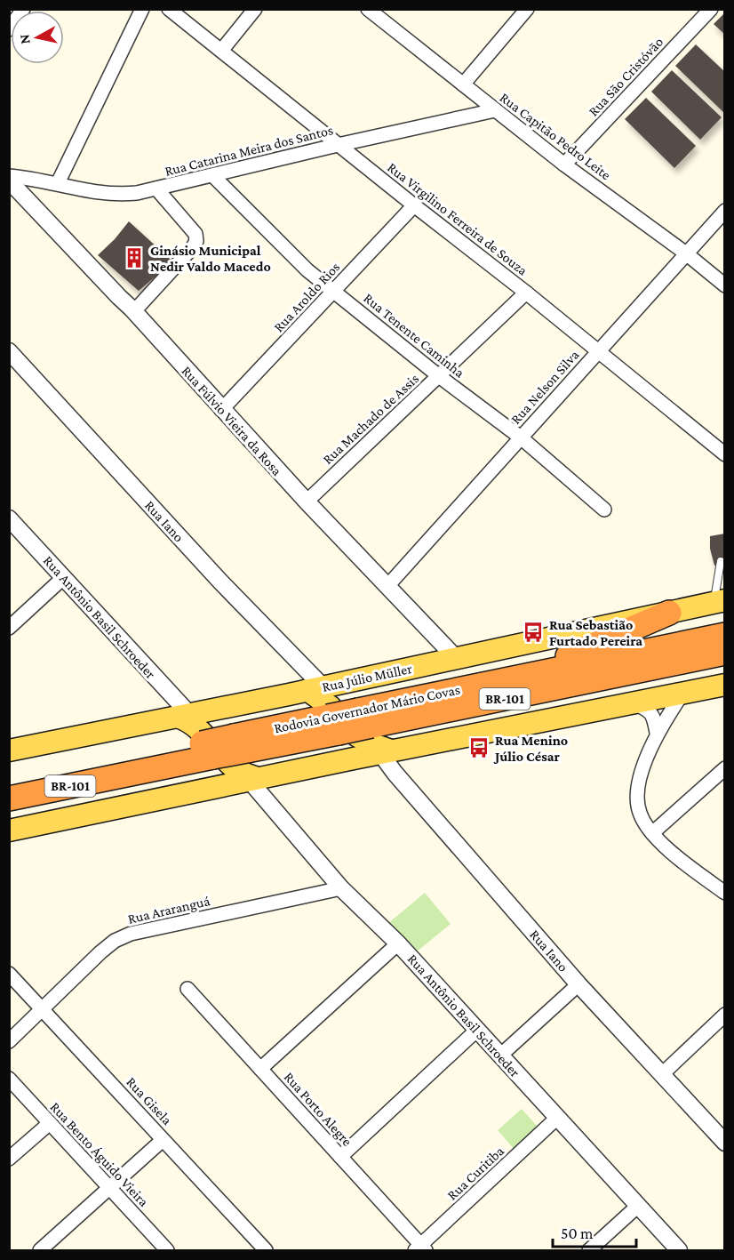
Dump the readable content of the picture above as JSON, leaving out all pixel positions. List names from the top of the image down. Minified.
{"streets":{"highway":["BR-101","Rodovia Governador Mário Covas"],"main road":["Rua Iano","Rua Antônio Basil Schroeder","Rua Júlio Müller"],"street":["Rua São Cristóvão","Rua Capitão Pedro Leite","Rua Catarina Meira dos Santos","Rua Virgilino Ferreira de Souza","Rua Aroldo Rios","Rua Tenente Caminha","Rua Nelson Silva","Rua Machado de Assis","Rua Fúlvio Vieira da Rosa","Rua Araranguá","Rua Gisela","Rua Porto Alegre","Rua Bento Águido Vieira","Rua Curitiba"]},"crossings":[["Rua São Cristóvão","Rua Capitão Pedro Leite"],["Rua Capitão Pedro Leite","Rua Catarina Meira dos Santos"],["Rua Capitão Pedro Leite","Rua Nelson Silva"],["Rua Catarina Meira dos Santos","Rua Virgilino Ferreira de Souza"],["Rua Catarina Meira dos Santos","Rua Tenente Caminha"],["Rua Virgilino Ferreira de Souza","Rua Aroldo Rios"],["Rua Virgilino Ferreira de Souza","Rua Nelson Silva"],["Rua Virgilino Ferreira de Souza","Rua Machado de Assis"],["Rua Aroldo Rios","Rua Tenente Caminha"],["Rua Aroldo Rios","Rua Fúlvio Vieira da Rosa"],["Rua Tenente Caminha","Rua Nelson Silva"],["Rua Tenente Caminha","Rua Machado de Assis"],["Rua Nelson Silva","Rua Fúlvio Vieira da Rosa"],["Rua Machado de Assis","Rua Fúlvio Vieira da Rosa"],["Rua Fúlvio Vieira da Rosa","Rua Júlio Müller"],["Rua Iano","Rua Júlio Müller"],["Rua Iano","Rodovia Governador Mário Covas"],["Rua Antônio Basil Schroeder","Rua Júlio Müller"],["Rua Antônio Basil Schroeder","Rodovia Governador Mário Covas"],["Rua Antônio Basil Schroeder","Rua Araranguá"],["Rua Antônio Basil Schroeder","Rua Curitiba"],["Rua Júlio Müller","Rodovia Governador Mário Covas"],["Rua Araranguá","Rua Gisela"],["Rua Porto Alegre","Rua Curitiba"]],"places":{"building":["Ginásio Municipal Nedir Valdo Macedo"],"bus stop":["Rua Sebastião Furtado Pereira","Rua Menino Júlio César"]},"scale_bar":"50 m","north":"left"}
